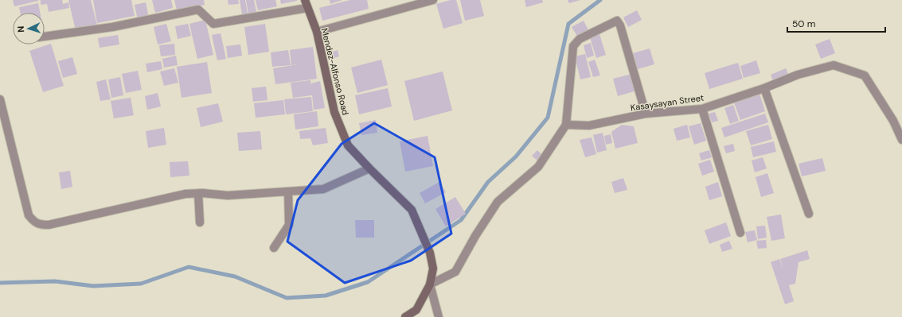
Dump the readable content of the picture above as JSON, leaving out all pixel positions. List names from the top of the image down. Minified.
{"streets":{"main road":["Mendez-Alfonso Road"],"street":["Kasaysayan Street"]},"scale_bar":"50 m","north":"left"}
